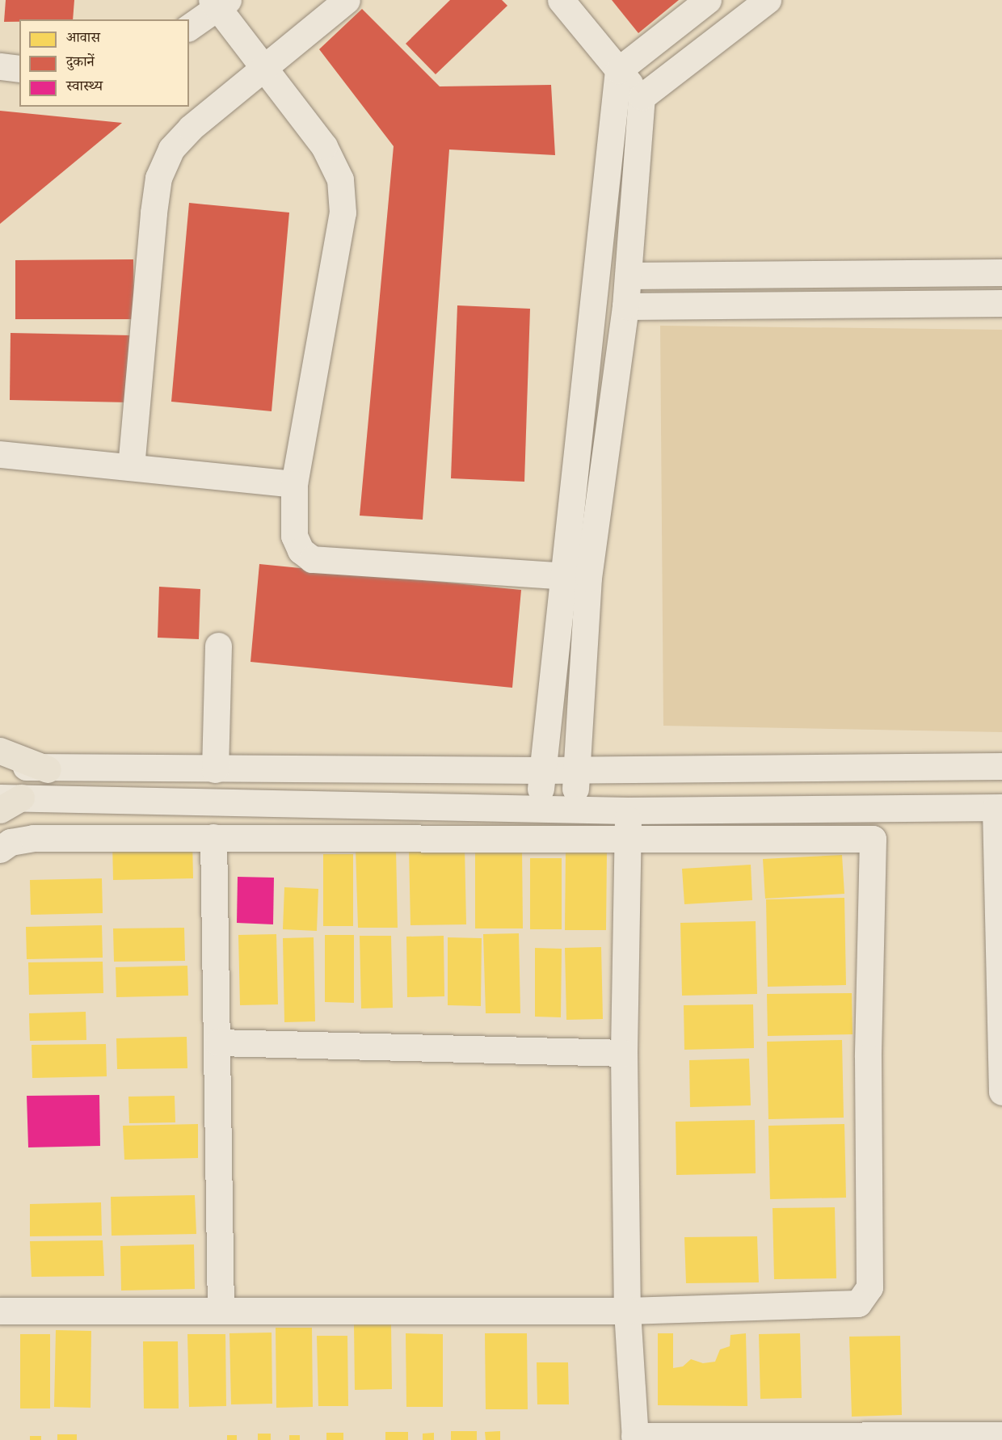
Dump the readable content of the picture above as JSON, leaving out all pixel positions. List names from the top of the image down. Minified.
{"legend":["आवास","दुकानें","स्वास्थ्य"]}
